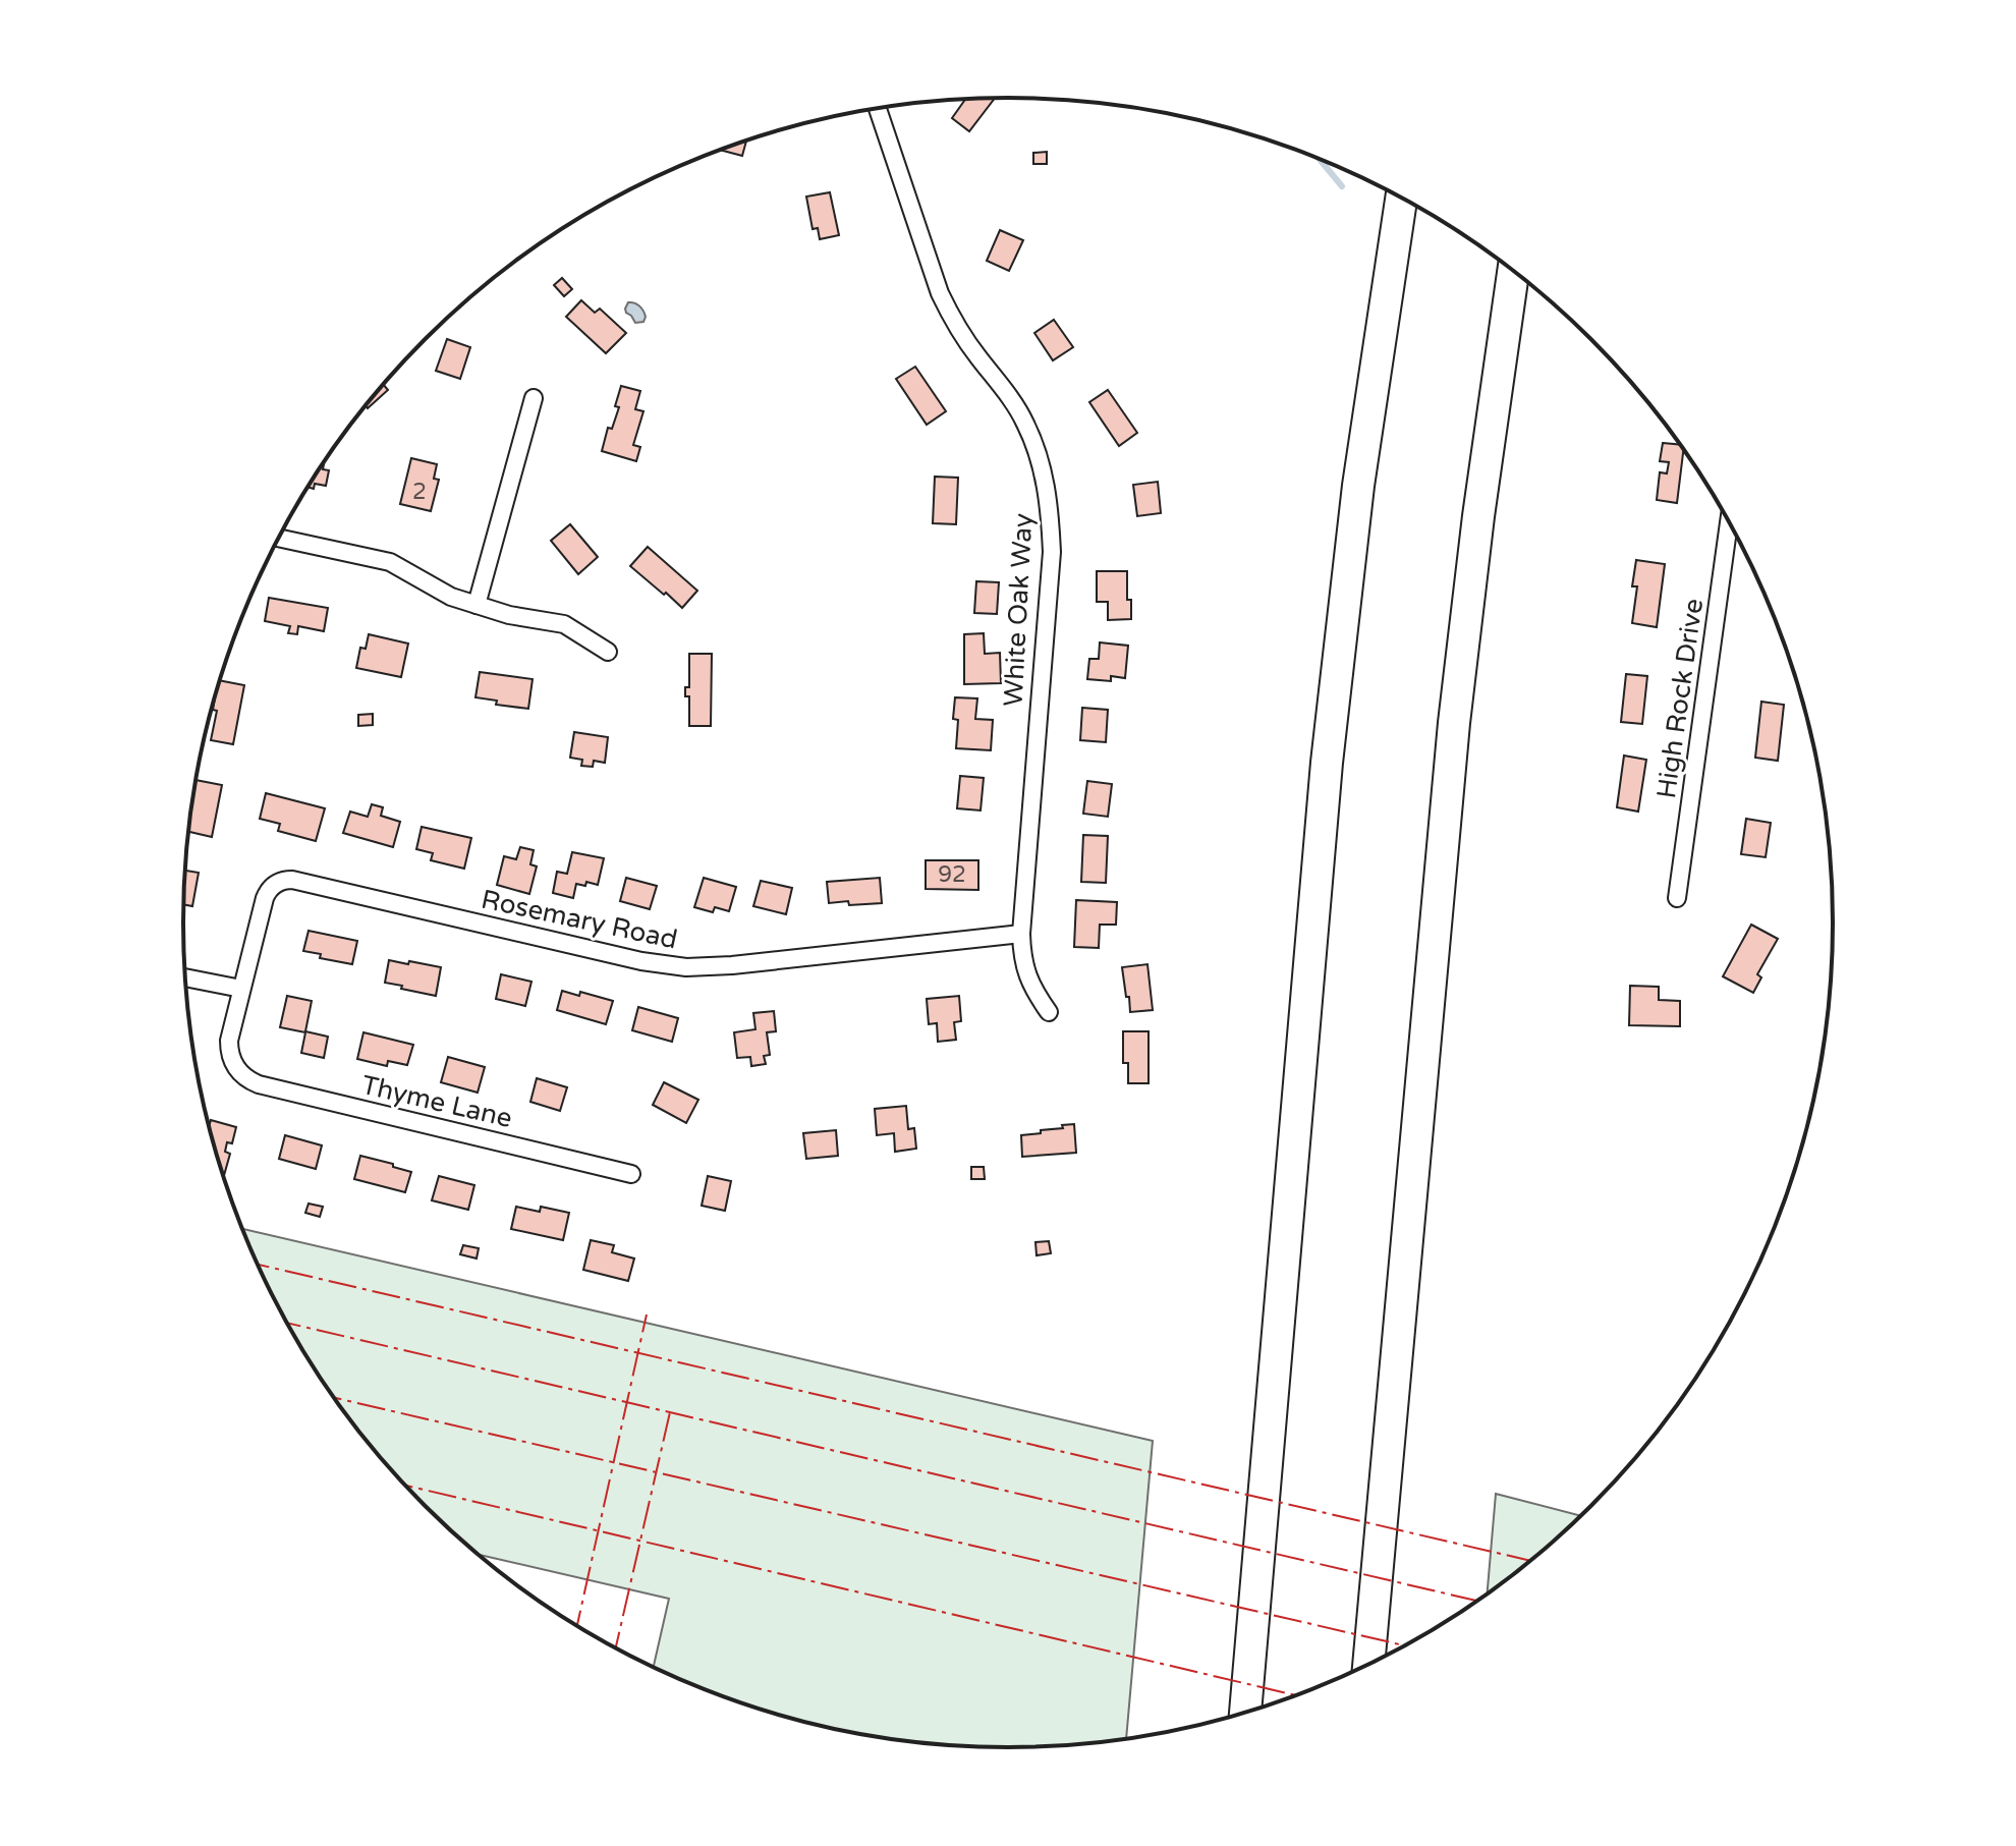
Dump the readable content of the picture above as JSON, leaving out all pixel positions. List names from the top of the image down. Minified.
{"streets":{"street":["White Oak Way","High Rock Drive","Rosemary Road","Thyme Lane"]},"crossings":[["White Oak Way","Rosemary Road"],["Rosemary Road","Thyme Lane"]],"house_numbers":["2","92"]}
